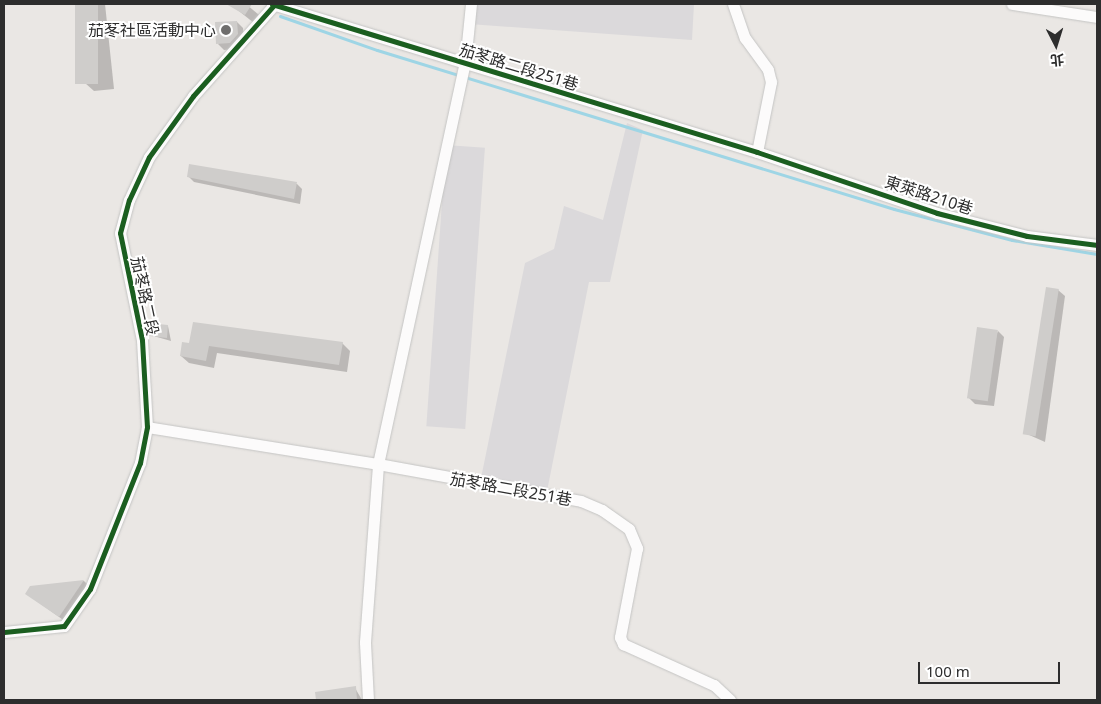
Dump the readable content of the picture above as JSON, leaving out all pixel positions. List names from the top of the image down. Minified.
{"streets":{"street":["茄苳路二段251巷","東萊路210巷","茄苳路二段"]},"crossings":[["茄苳路二段251巷","東萊路210巷"],["茄苳路二段251巷","茄苳路二段"]],"places":["茄苳社區活動中心"],"scale_bar":"100 m","north":"bottom"}
